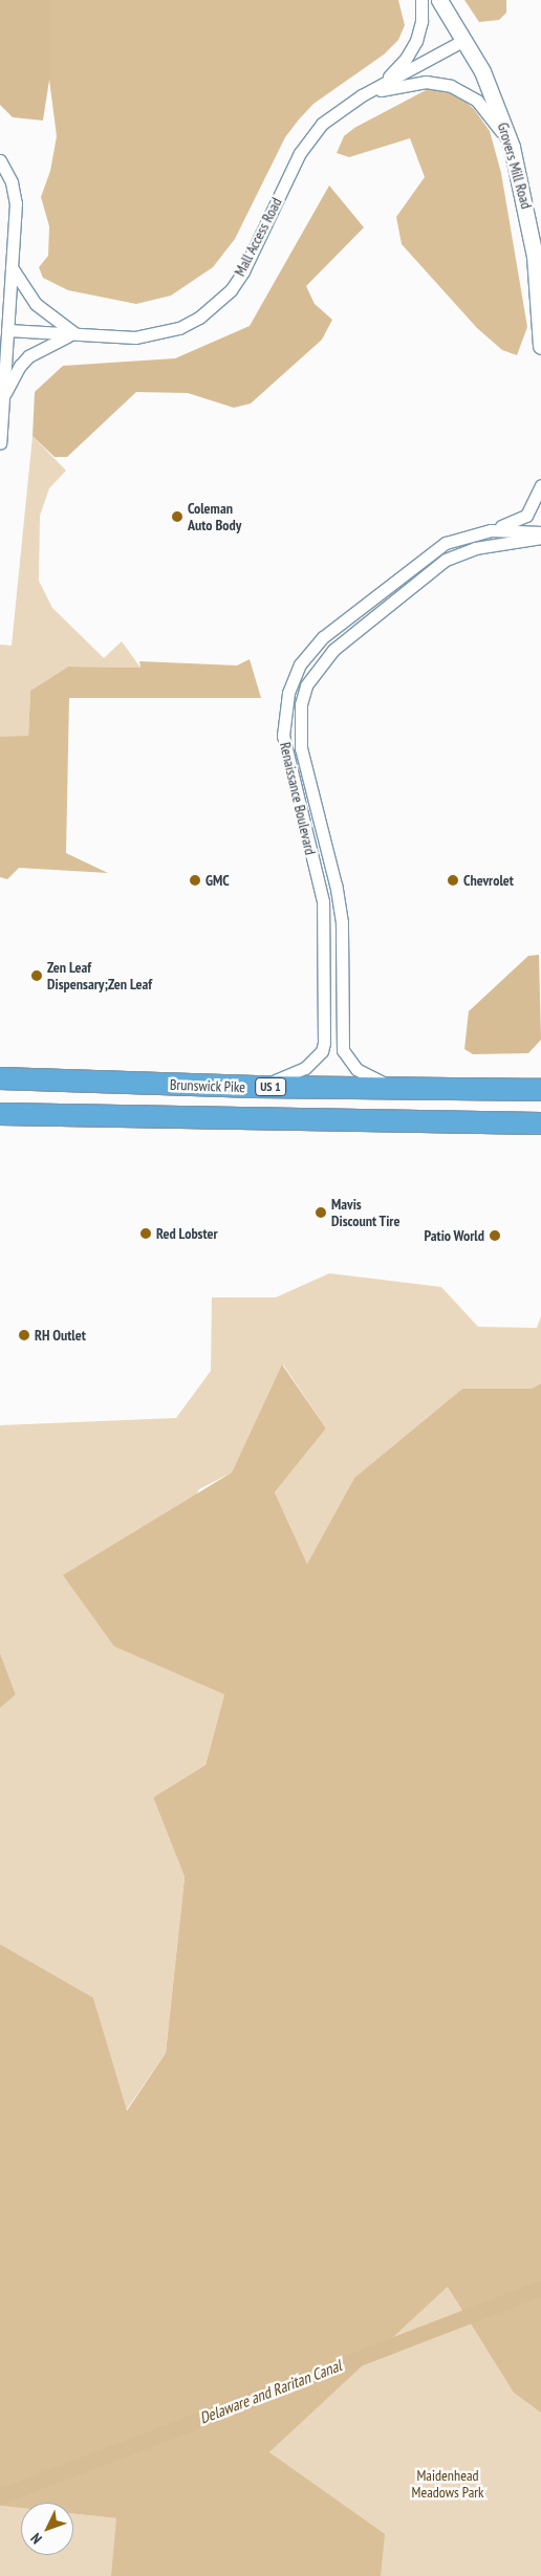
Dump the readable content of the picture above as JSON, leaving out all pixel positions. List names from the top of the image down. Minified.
{"streets":{"highway":["Brunswick Pike","US 1"],"street":["Grovers Mill Road","Mall Access Road","Renaissance Boulevard"]},"crossings":[["Grovers Mill Road","Mall Access Road"],["Renaissance Boulevard","Brunswick Pike"]],"water":["Delaware and Raritan Canal"],"parks":["Maidenhead Meadows Park"],"places":["Coleman Auto Body","GMC","Chevrolet","Zen Leaf Dispensary;Zen Leaf","Mavis Discount Tire","Red Lobster","Patio World","RH Outlet"],"north":"bottom left"}
